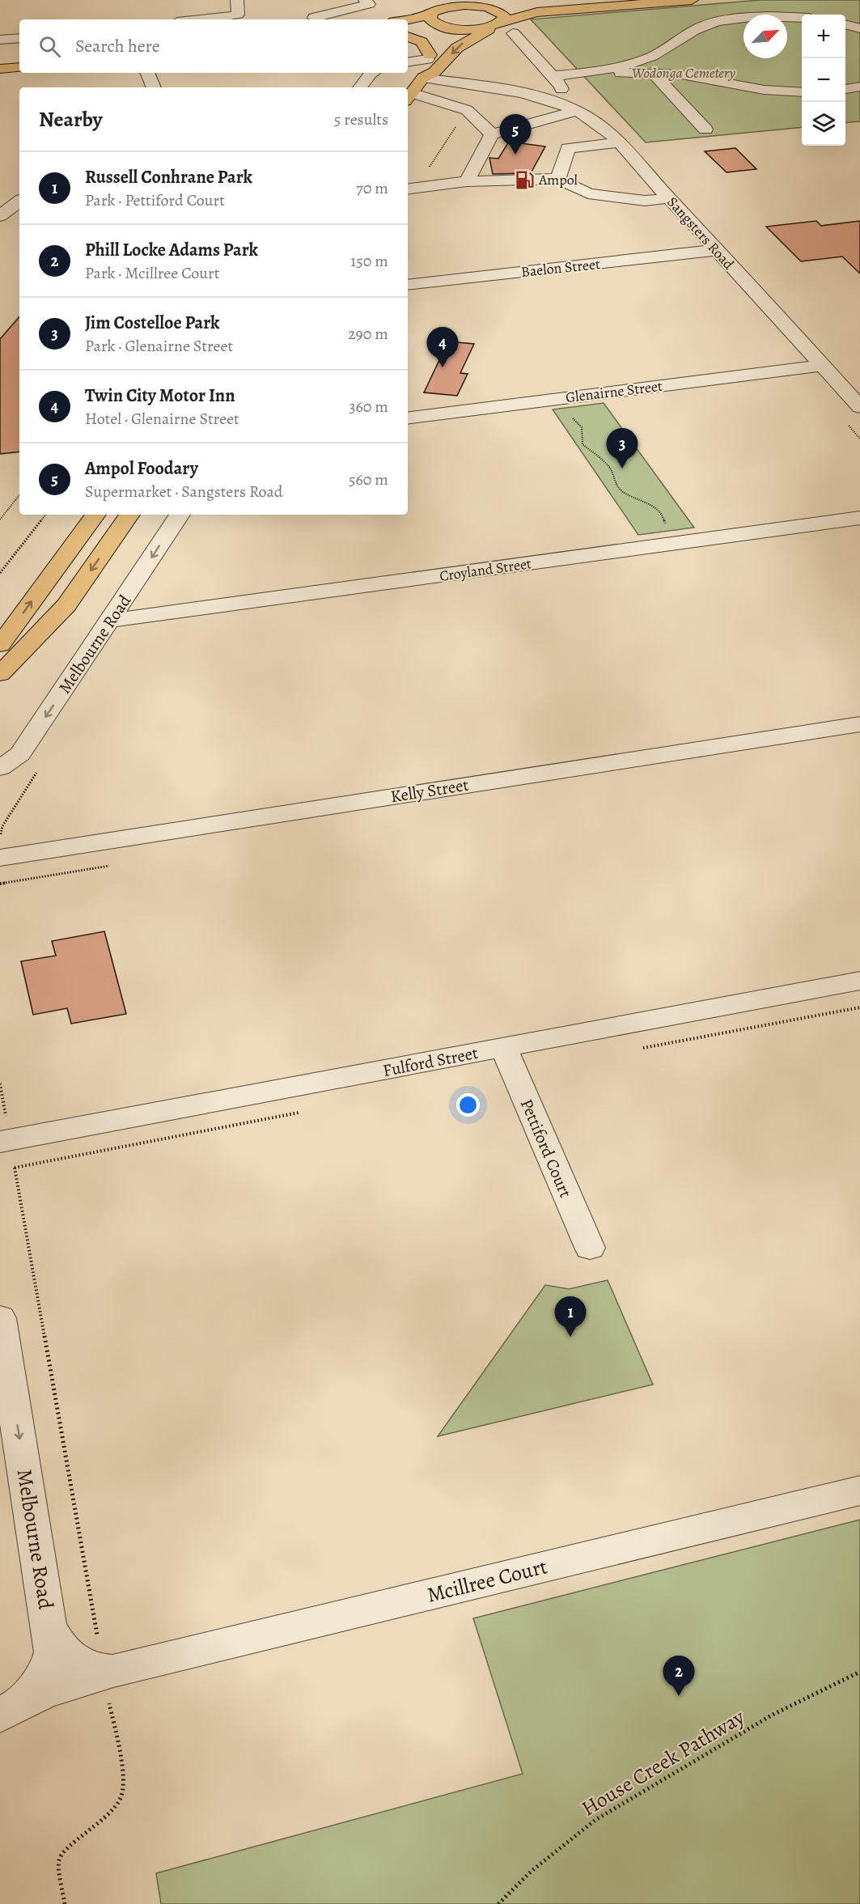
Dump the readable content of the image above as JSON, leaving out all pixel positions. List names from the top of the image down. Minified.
{"streets":{"street":["Sangsters Road","Baelon Street","Glenairne Street","Croyland Street","Melbourne Road","Kelly Street","Fulford Street","Pettiford Court","Mcillree Court"],"path":["House Creek Pathway"]},"crossings":[["Sangsters Road","Baelon Street"],["Sangsters Road","Glenairne Street"],["Croyland Street","Melbourne Road"],["Melbourne Road","Mcillree Court"],["Fulford Street","Pettiford Court"]],"one_way":["Melbourne Road"],"parks":["Wodonga Cemetery"],"places":{"fuel station":["Ampol"]},"north":"top right","page":{"map_buttons":["+","−"],"search":"Search here","heading":["Nearby","5 results"],"pins":["5","4","3","1","2"],"list":[{"mark":"1","name":"Russell Conhrane Park","note":"Park · Pettiford Court","value":"70 m"},{"mark":"2","name":"Phill Locke Adams Park","note":"Park · Mcillree Court","value":"150 m"},{"mark":"3","name":"Jim Costelloe Park","note":"Park · Glenairne Street","value":"290 m"},{"mark":"4","name":"Twin City Motor Inn","note":"Hotel · Glenairne Street","value":"360 m"},{"mark":"5","name":"Ampol Foodary","note":"Supermarket · Sangsters Road","value":"560 m"}]}}
